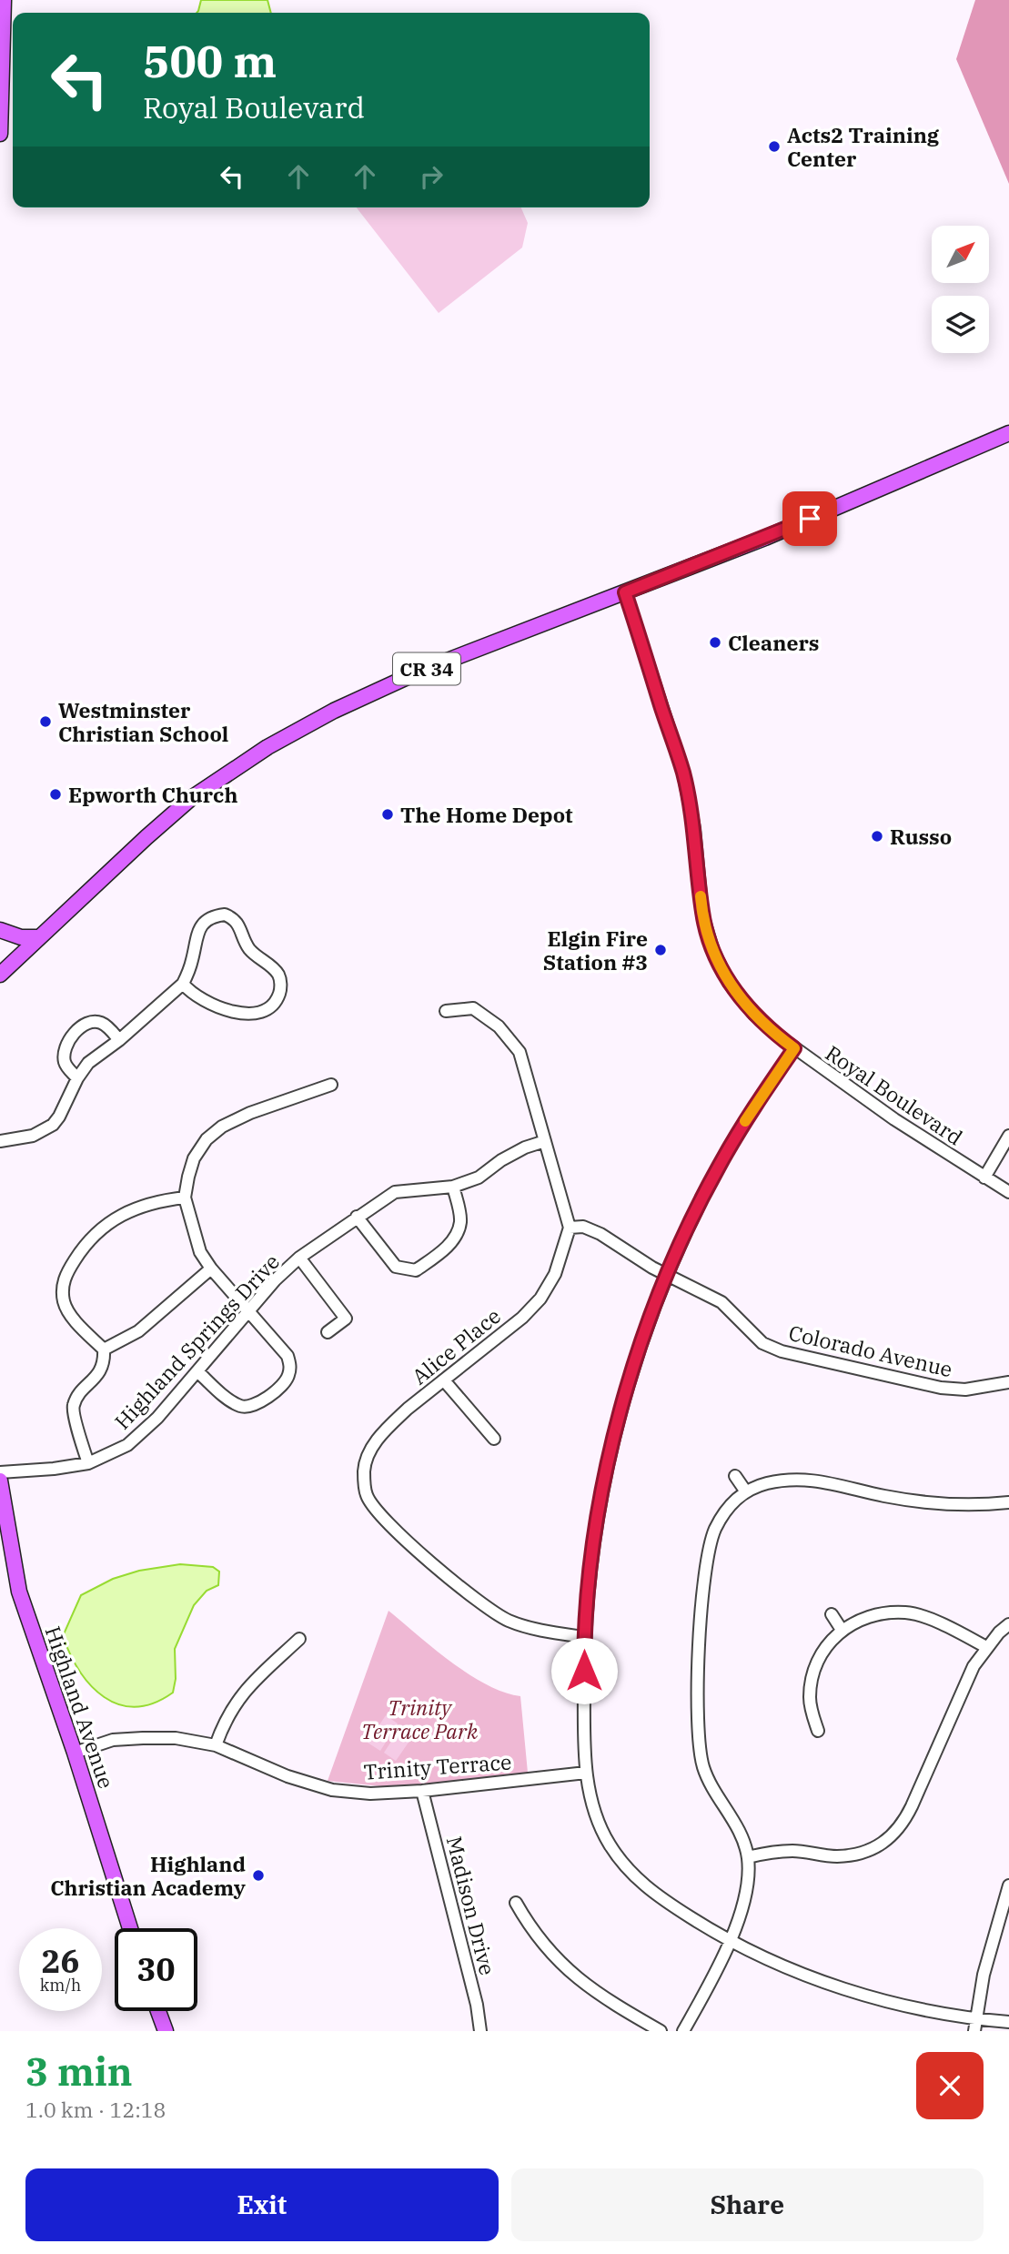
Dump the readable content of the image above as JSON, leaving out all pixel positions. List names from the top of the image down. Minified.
{"streets":{"main road":["CR 34","Highland Avenue"],"street":["Royal Boulevard","Highland Springs Drive","Alice Place","Colorado Avenue","Trinity Terrace","Madison Drive"]},"crossings":[["CR 34","Royal Boulevard"],["Alice Place","Colorado Avenue"],["Highland Avenue","Trinity Terrace"],["Trinity Terrace","Madison Drive"]],"parks":["Trinity Terrace Park"],"places":["Acts2 Training Center","Cleaners","Westminster Christian School","Epworth Church","The Home Depot","Russo","Elgin Fire Station #3","Highland Christian Academy"],"north":"top right","page":{"turn":["500 m","Royal Boulevard"],"speed":"26 km/h","limit":"30","heading":["3 min","1.0 km · 12:18"],"buttons":["Exit","Share"]}}
